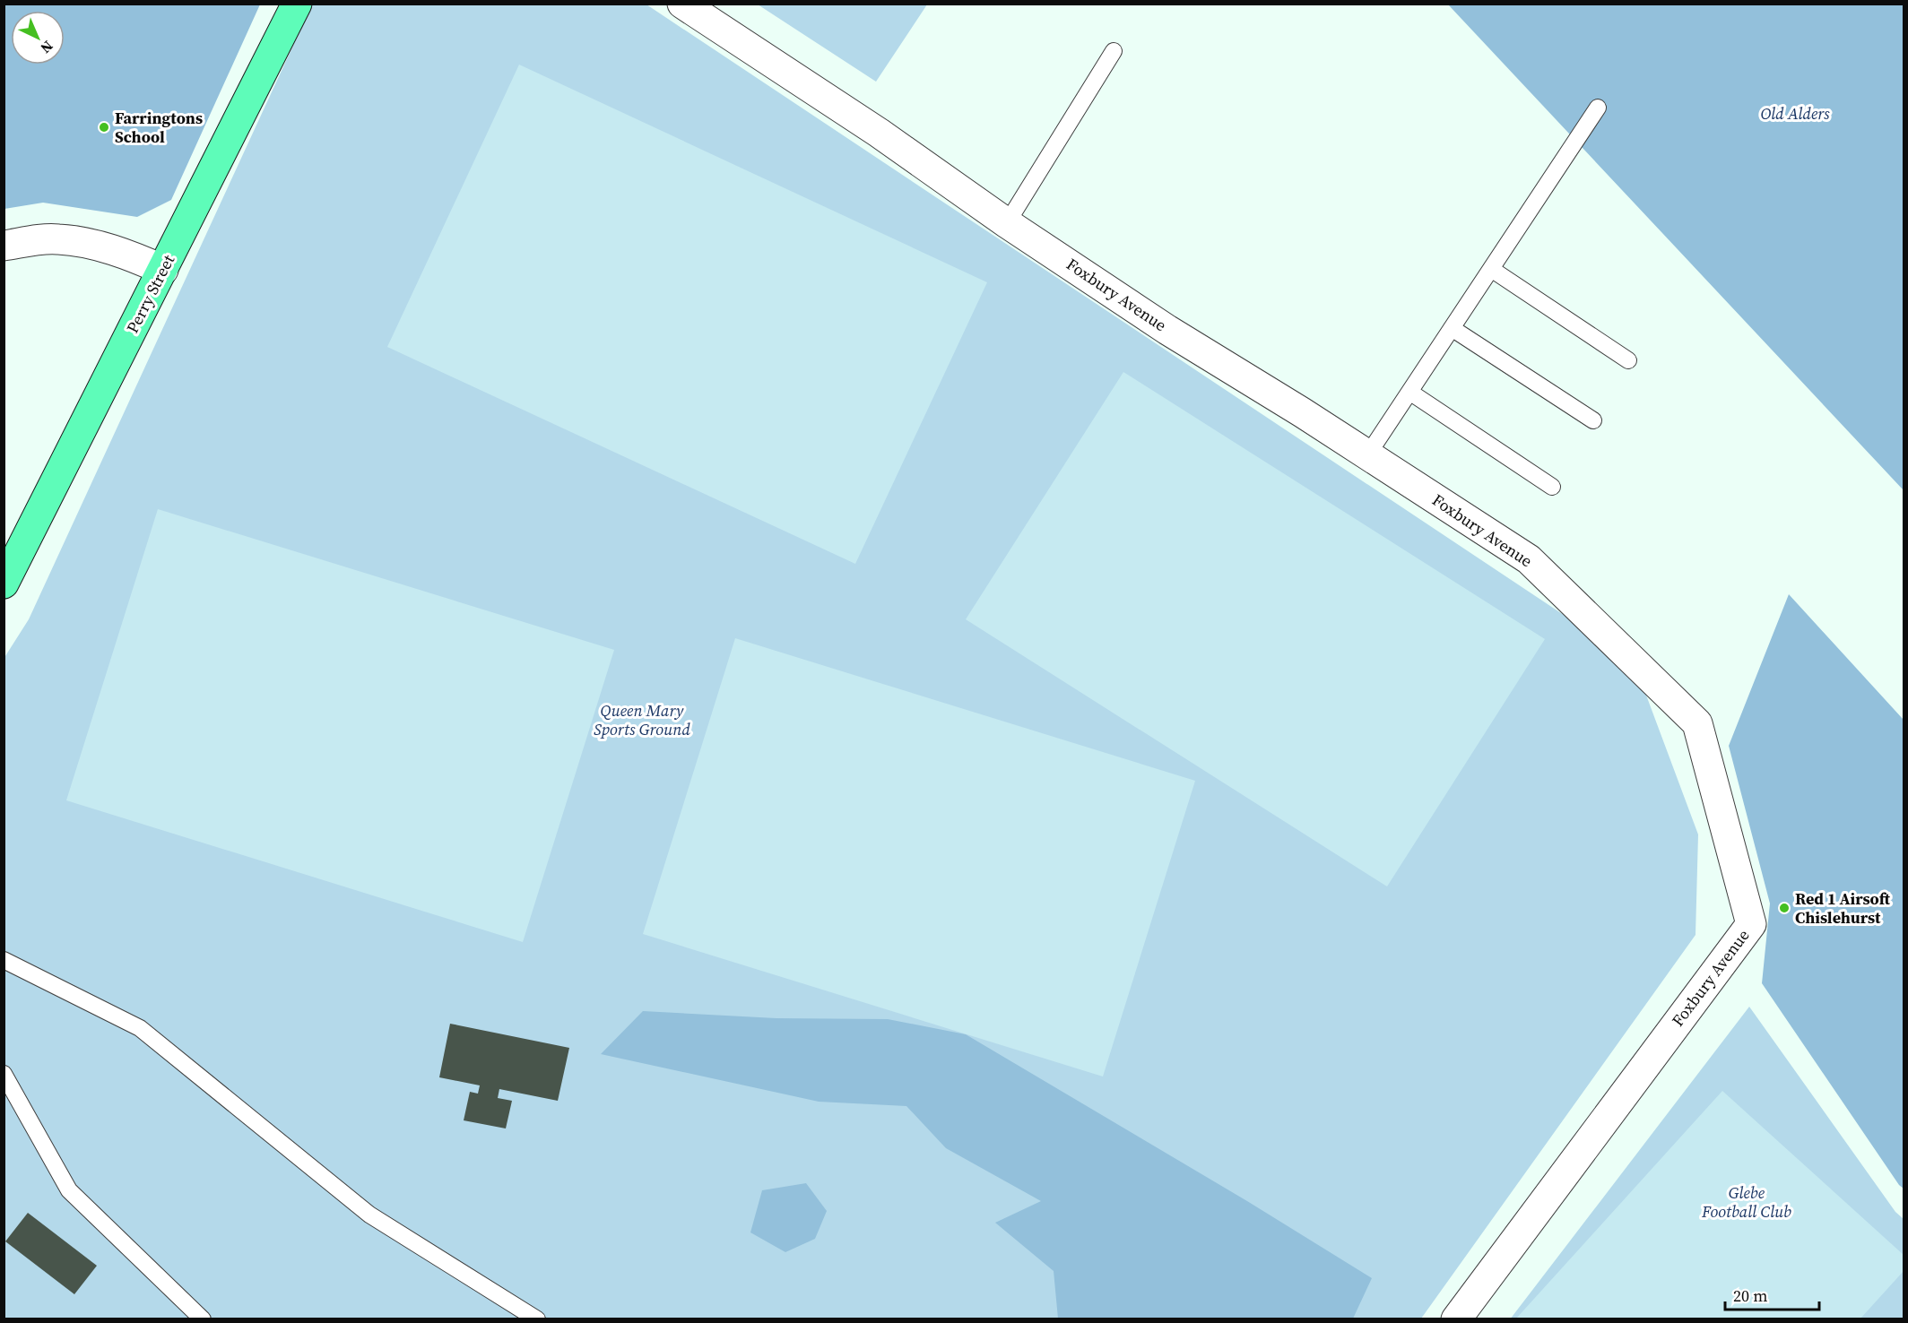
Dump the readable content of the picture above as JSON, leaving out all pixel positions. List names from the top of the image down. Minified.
{"streets":{"main road":["Perry Street"],"street":["Foxbury Avenue"]},"parks":["Old Alders","Queen Mary Sports Ground","Glebe Football Club"],"places":["Farringtons School","Red 1 Airsoft Chislehurst"],"scale_bar":"20 m","north":"bottom right"}
